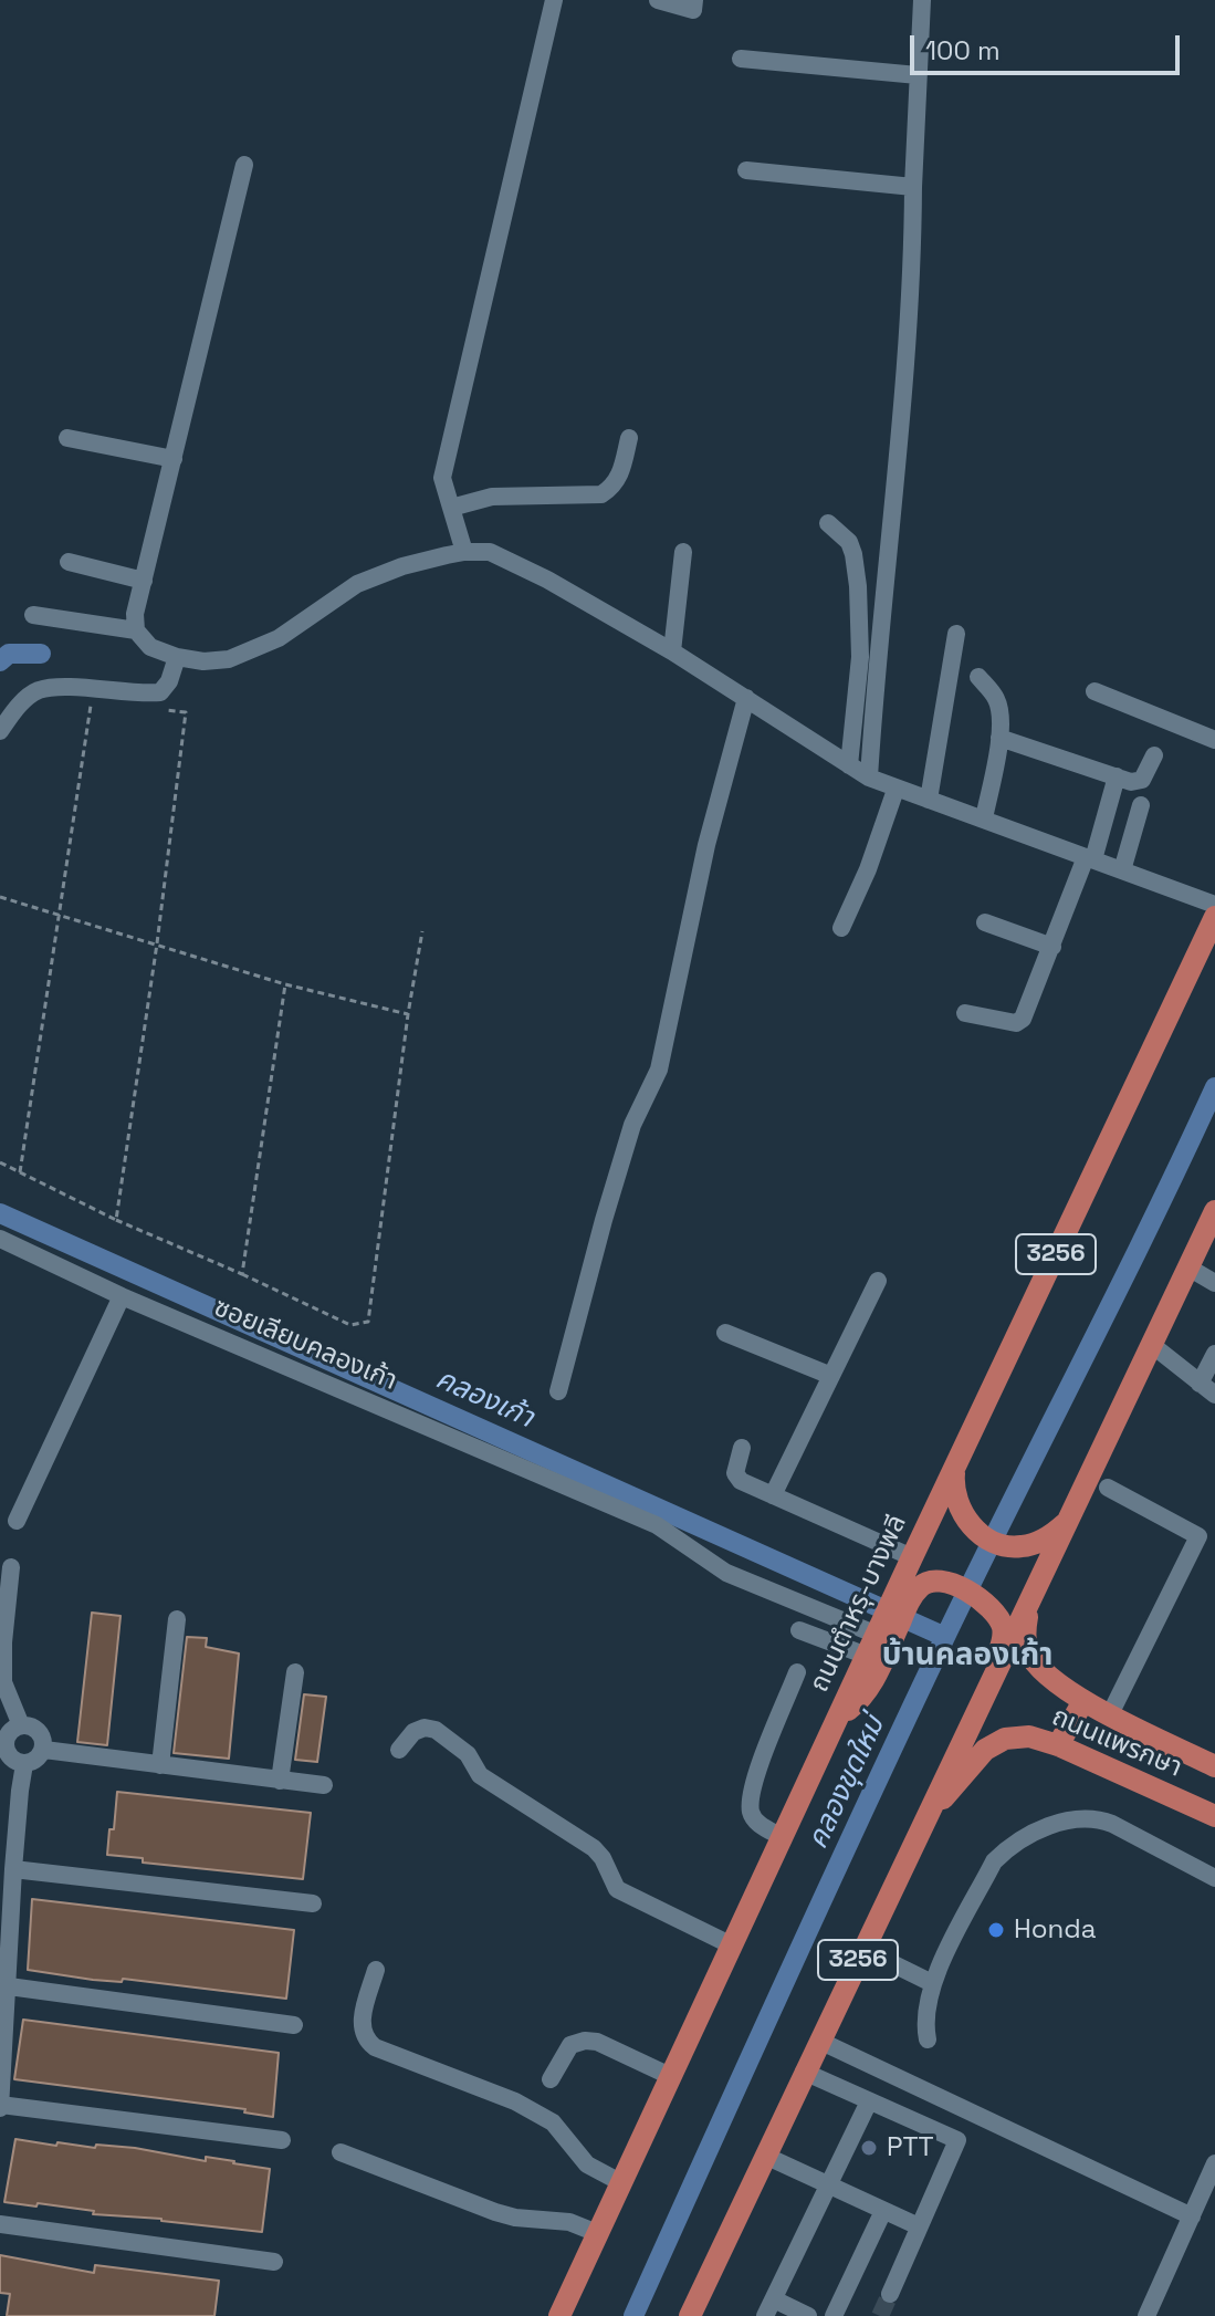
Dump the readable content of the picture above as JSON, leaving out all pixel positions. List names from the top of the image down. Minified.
{"streets":{"main road":["3256","ถนนตำหรุ-บางพลี","ถนนแพรกษา"],"street":["ซอยเลียบคลองเก้า"]},"crossings":[["3256","ถนนแพรกษา"],["ซอยเลียบคลองเก้า","ถนนตำหรุ-บางพลี"]],"districts":["บ้านคลองเก้า"],"water":["คลองเก้า","คลองขุดใหม่"],"places":["Honda","PTT"],"scale_bar":"100 m"}
